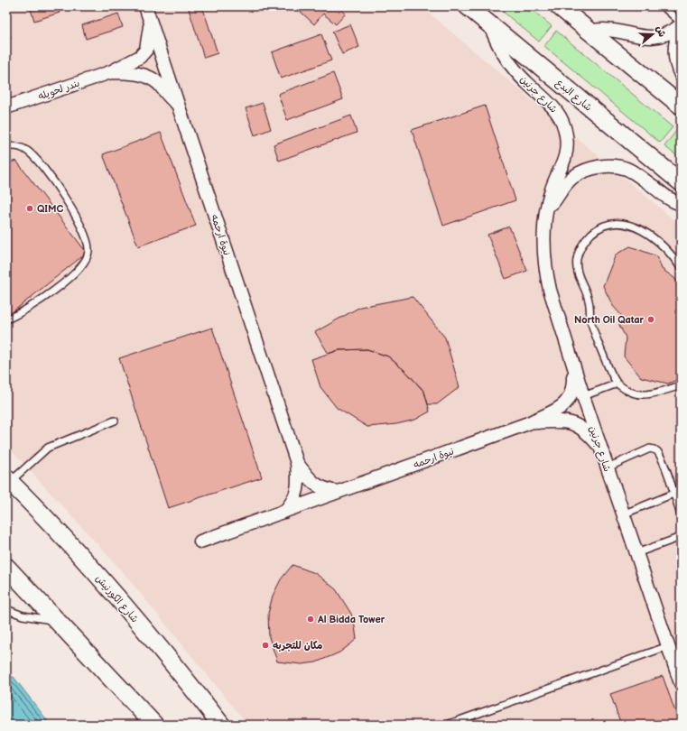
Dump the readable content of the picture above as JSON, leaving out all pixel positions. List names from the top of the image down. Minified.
{"streets":{"main road":["شارع البدع","شارع الكورنيش"],"street":["بندر لحويله","شارع جرنين","نيوة ارحمه"]},"crossings":[["شارع جرنين","شارع البدع"],["شارع جرنين","نيوة ارحمه"]],"places":["QIMC","North Oil Qatar","Al Bidda Tower","مكان للتجربه"],"north":"right"}
